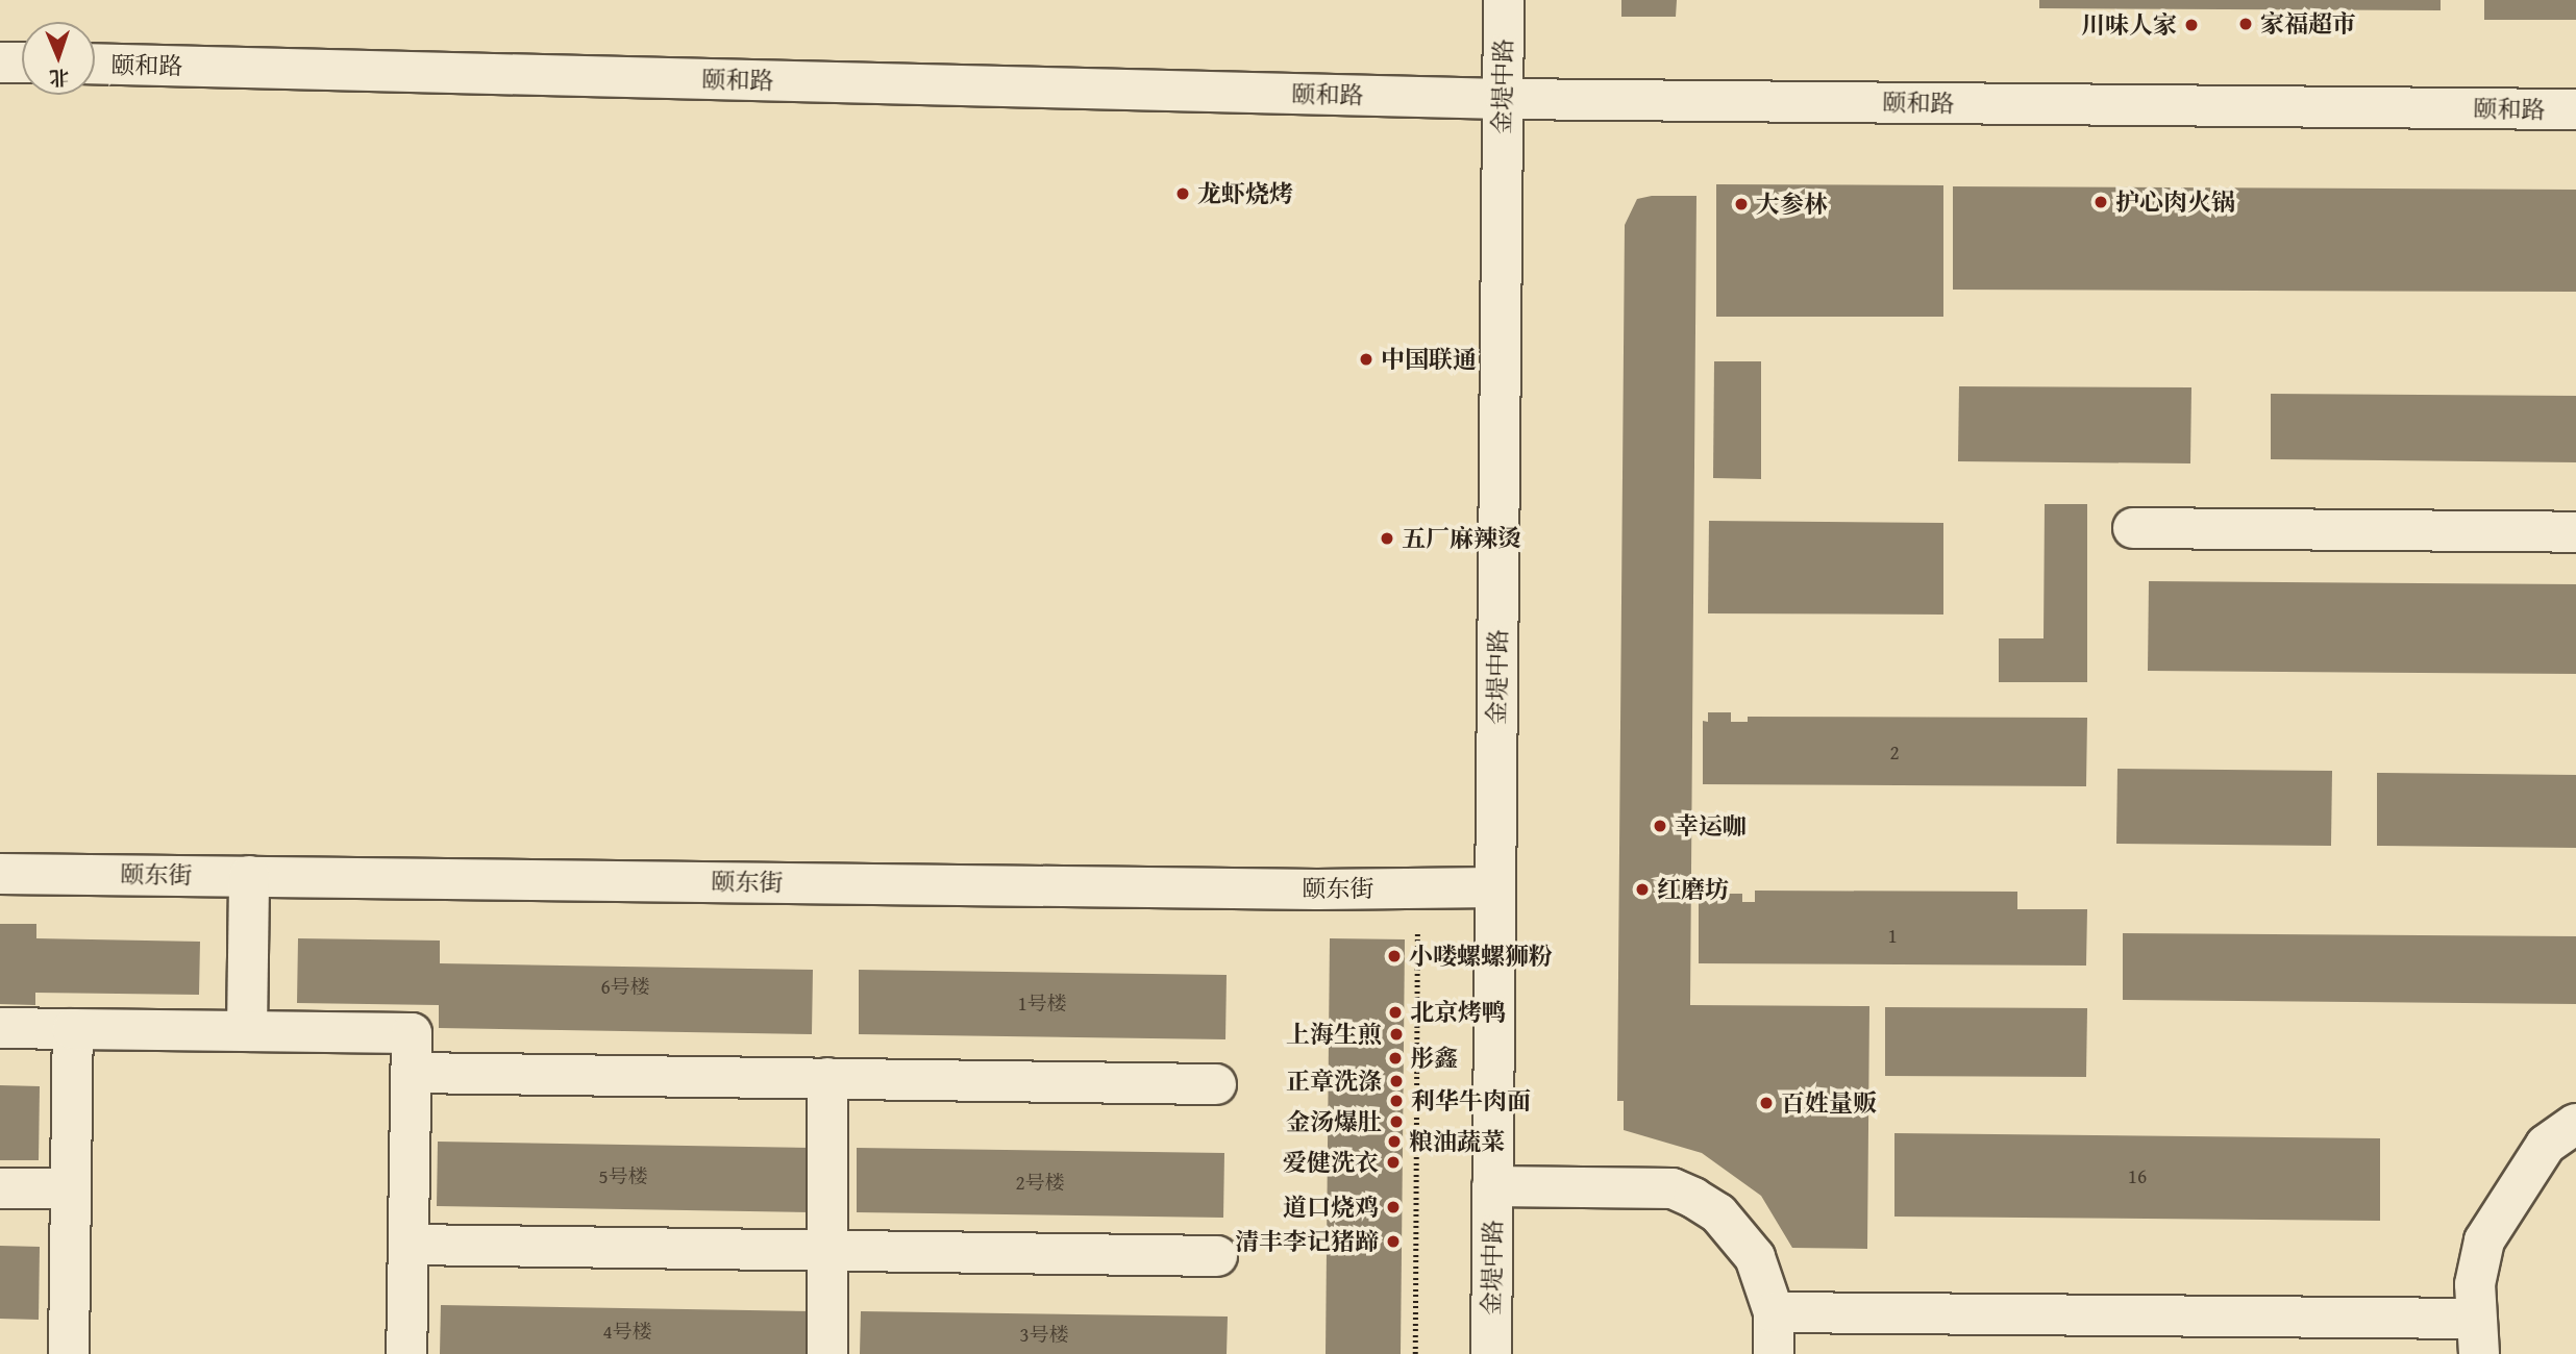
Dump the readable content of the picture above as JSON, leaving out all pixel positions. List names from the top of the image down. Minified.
{"streets":{"street":["颐和路","金堤中路","颐东街"]},"crossings":[["颐和路","金堤中路"],["金堤中路","颐东街"]],"places":["家福超市","川味人家","龙虾烧烤","护心肉火锅","大参林","中国联通","五厂麻辣烫","幸运咖","红磨坊","小喽螺螺狮粉","北京烤鸭","上海生煎","彤鑫","正章洗涤","利华牛肉面","百姓量贩","金汤爆肚","粮油蔬菜","爱健洗衣","道口烧鸡","清丰李记猪蹄"],"house_numbers":["2","1","6号楼","1号楼","5号楼","16","2号楼","4号楼","3号楼"],"north":"bottom"}
